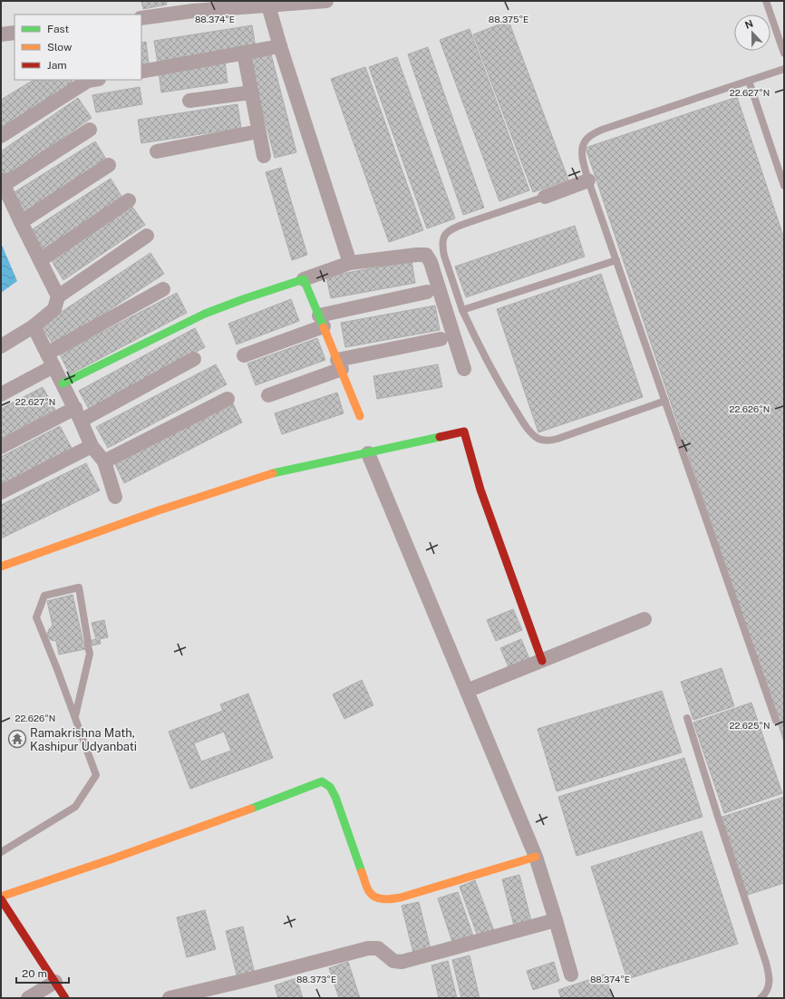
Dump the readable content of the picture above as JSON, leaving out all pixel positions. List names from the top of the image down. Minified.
{"places":{"temple":["Ramakrishna Math, Kashipur Udyanbati"]},"legend":["Fast","Slow","Jam"],"scale_bar":"20 m","north":"top","coordinates":["88.374°E","88.375°E","22.627°N","22.626°N","22.625°N","88.373°E"]}
